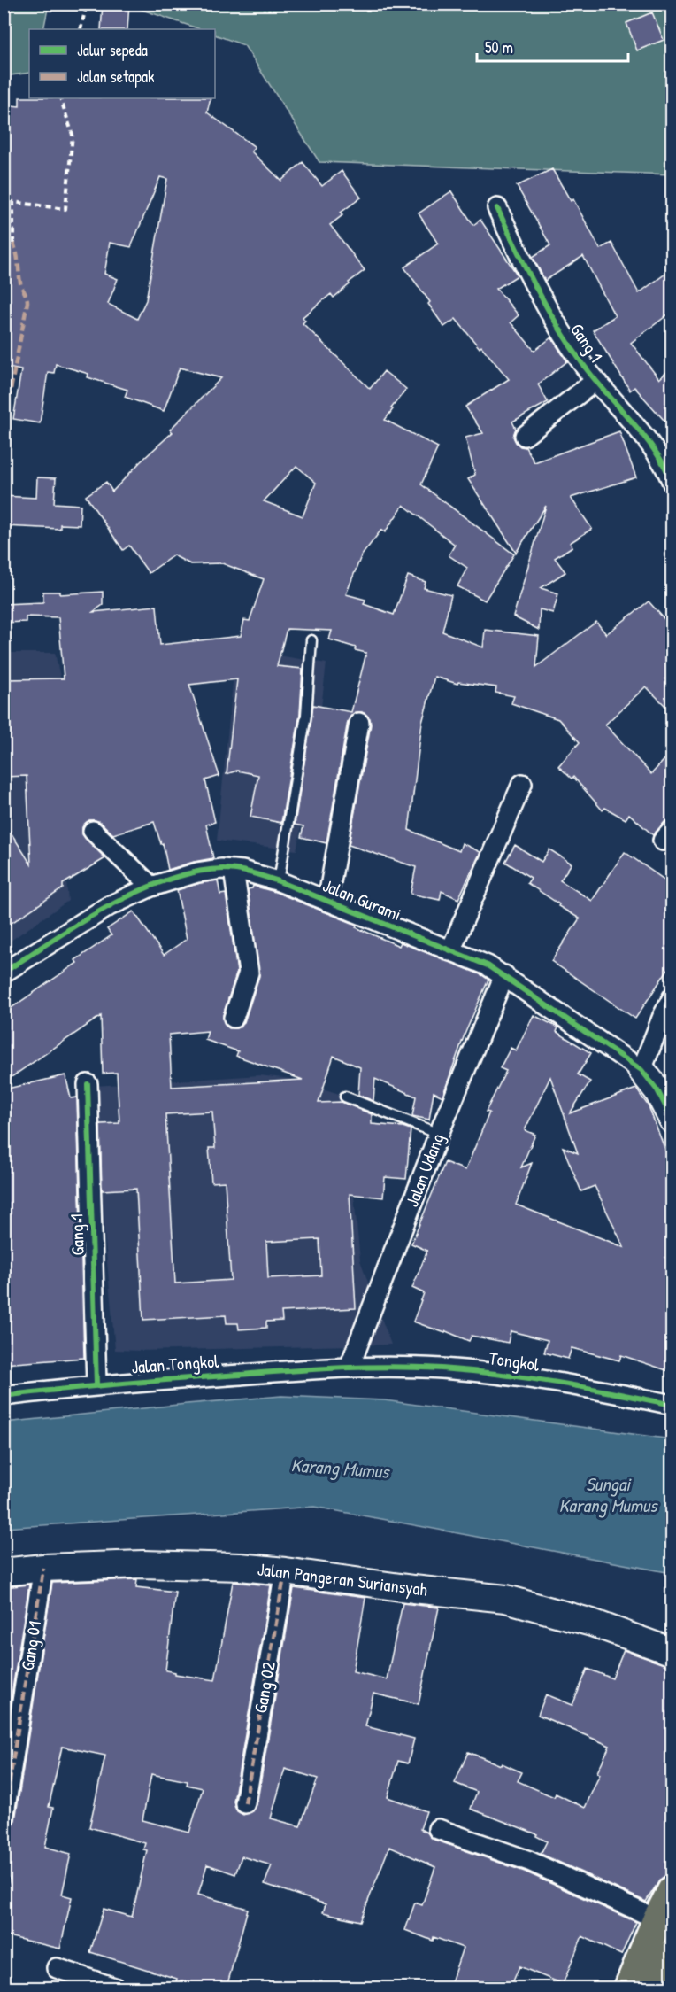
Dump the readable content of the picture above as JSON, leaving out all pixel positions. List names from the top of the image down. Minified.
{"streets":{"main road":["Jalan Gurami","Jalan Pangeran Suriansyah"],"street":["Gang 1","Jalan Udang","Tongkol","Jalan Tongkol","Gang 01","Gang 02"]},"crossings":[["Gang 1","Jalan Tongkol"],["Jalan Gurami","Jalan Udang"],["Jalan Udang","Tongkol"],["Jalan Udang","Jalan Tongkol"],["Tongkol","Jalan Tongkol"],["Jalan Pangeran Suriansyah","Gang 01"],["Jalan Pangeran Suriansyah","Gang 02"]],"water":["Karang Mumus","Sungai Karang Mumus"],"legend":["Jalur sepeda","Jalan setapak"],"scale_bar":"50 m"}
